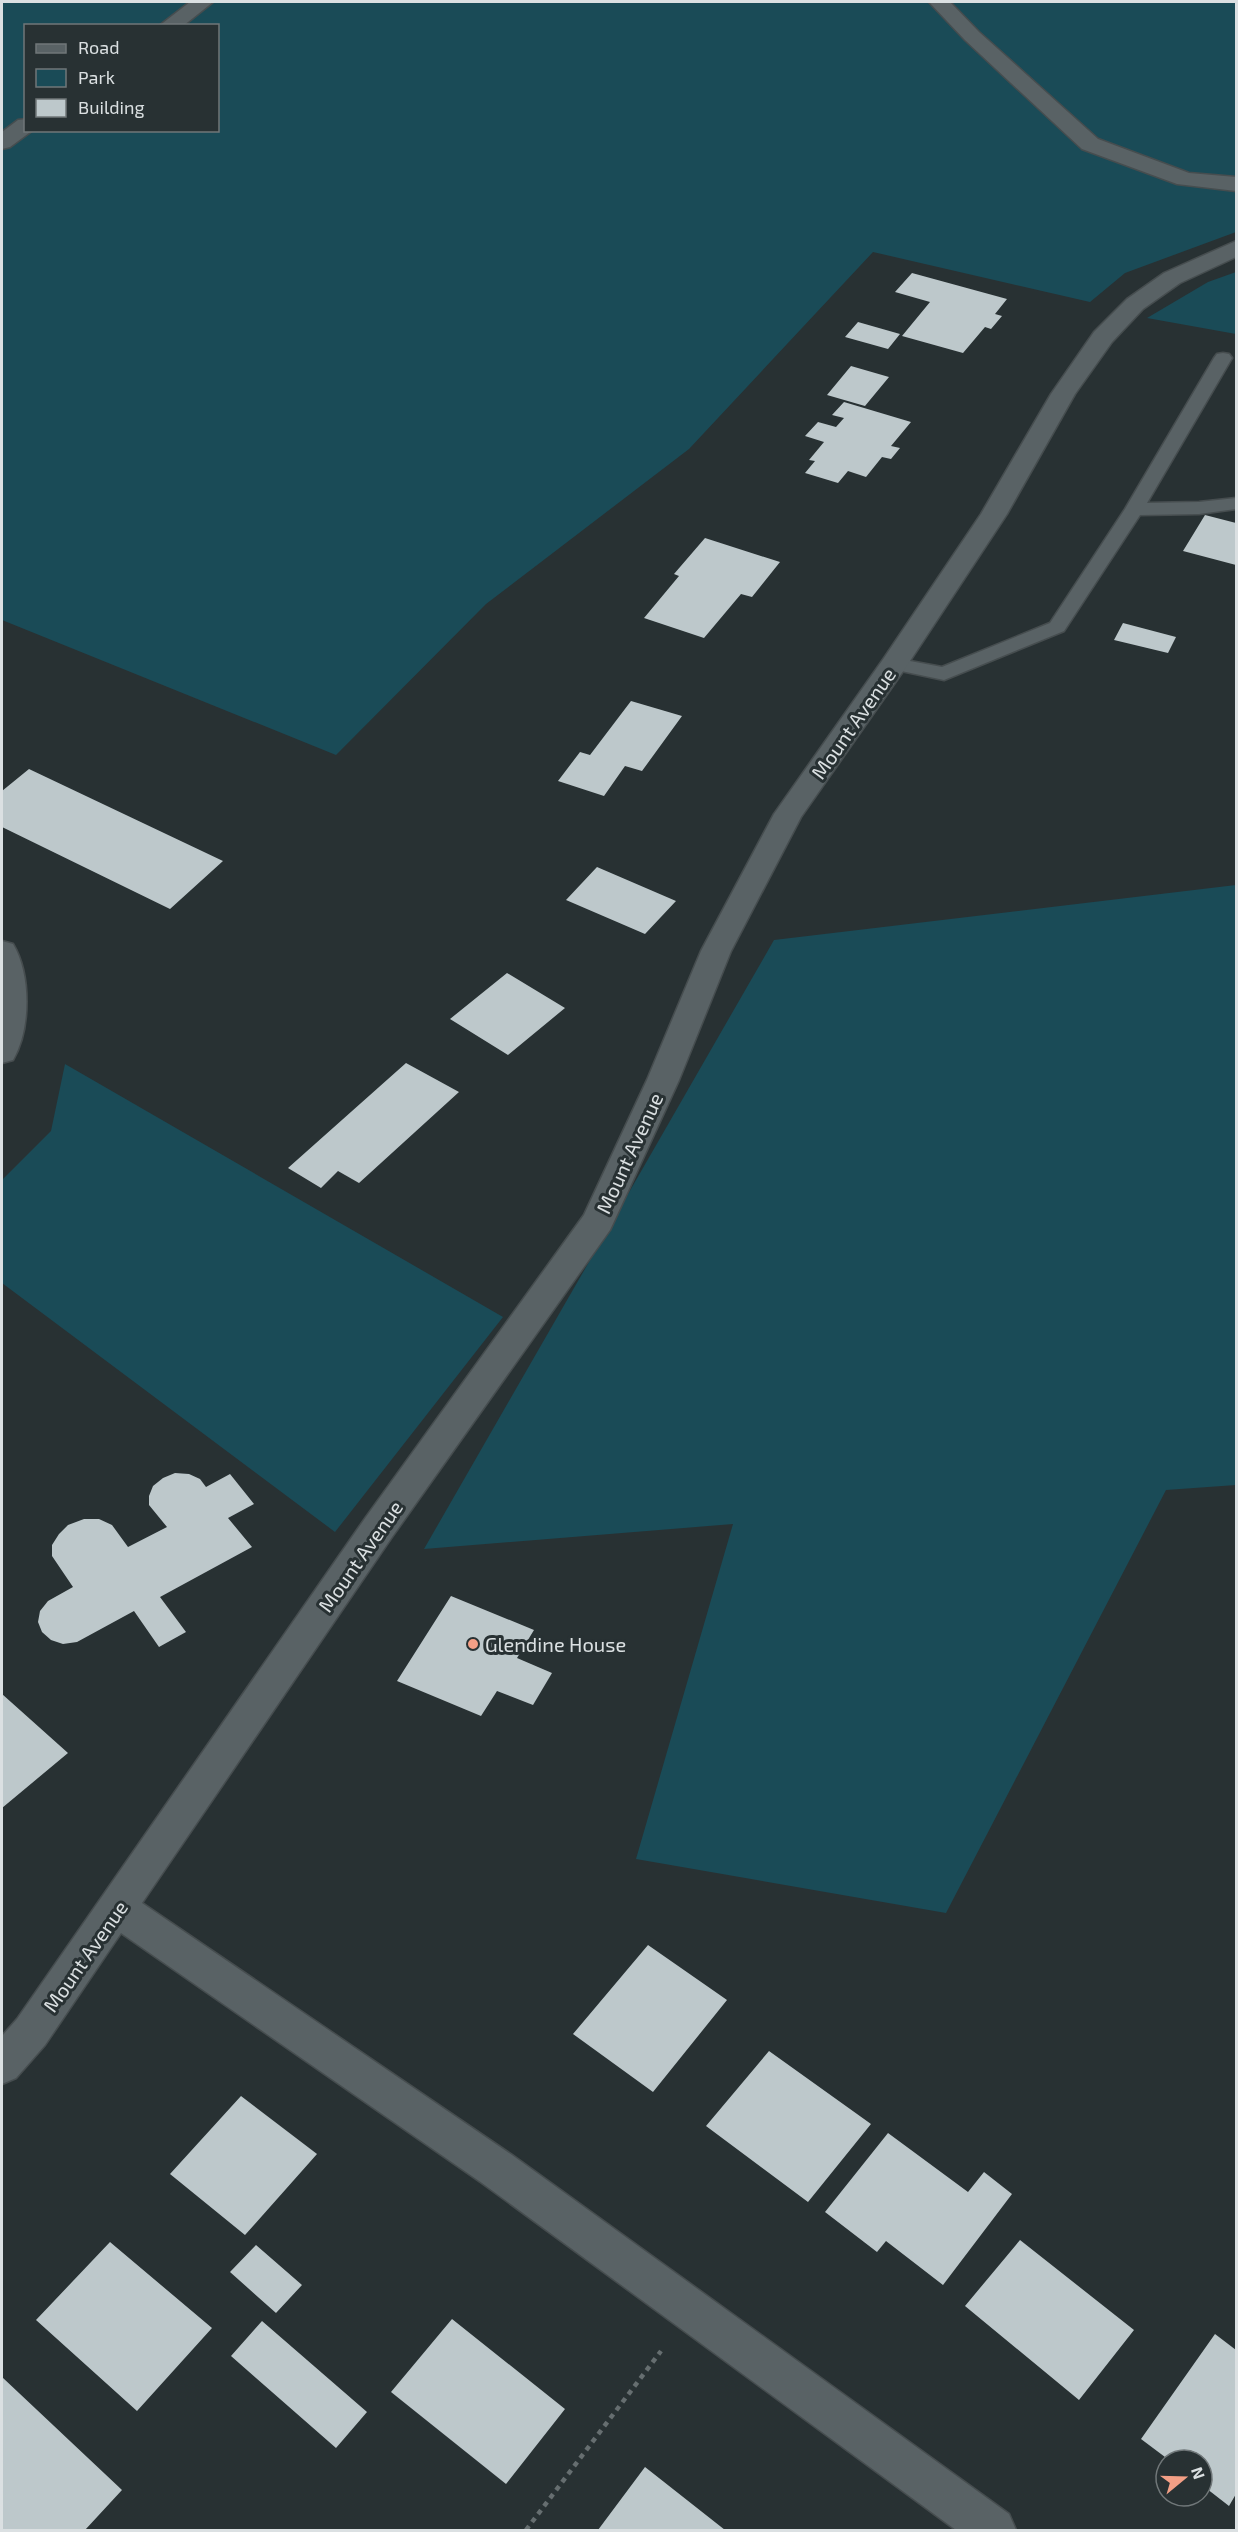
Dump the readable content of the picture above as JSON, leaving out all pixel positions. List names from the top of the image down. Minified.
{"streets":{"street":["Mount Avenue"]},"places":["Glendine House"],"legend":["Road","Park","Building"],"north":"right"}
